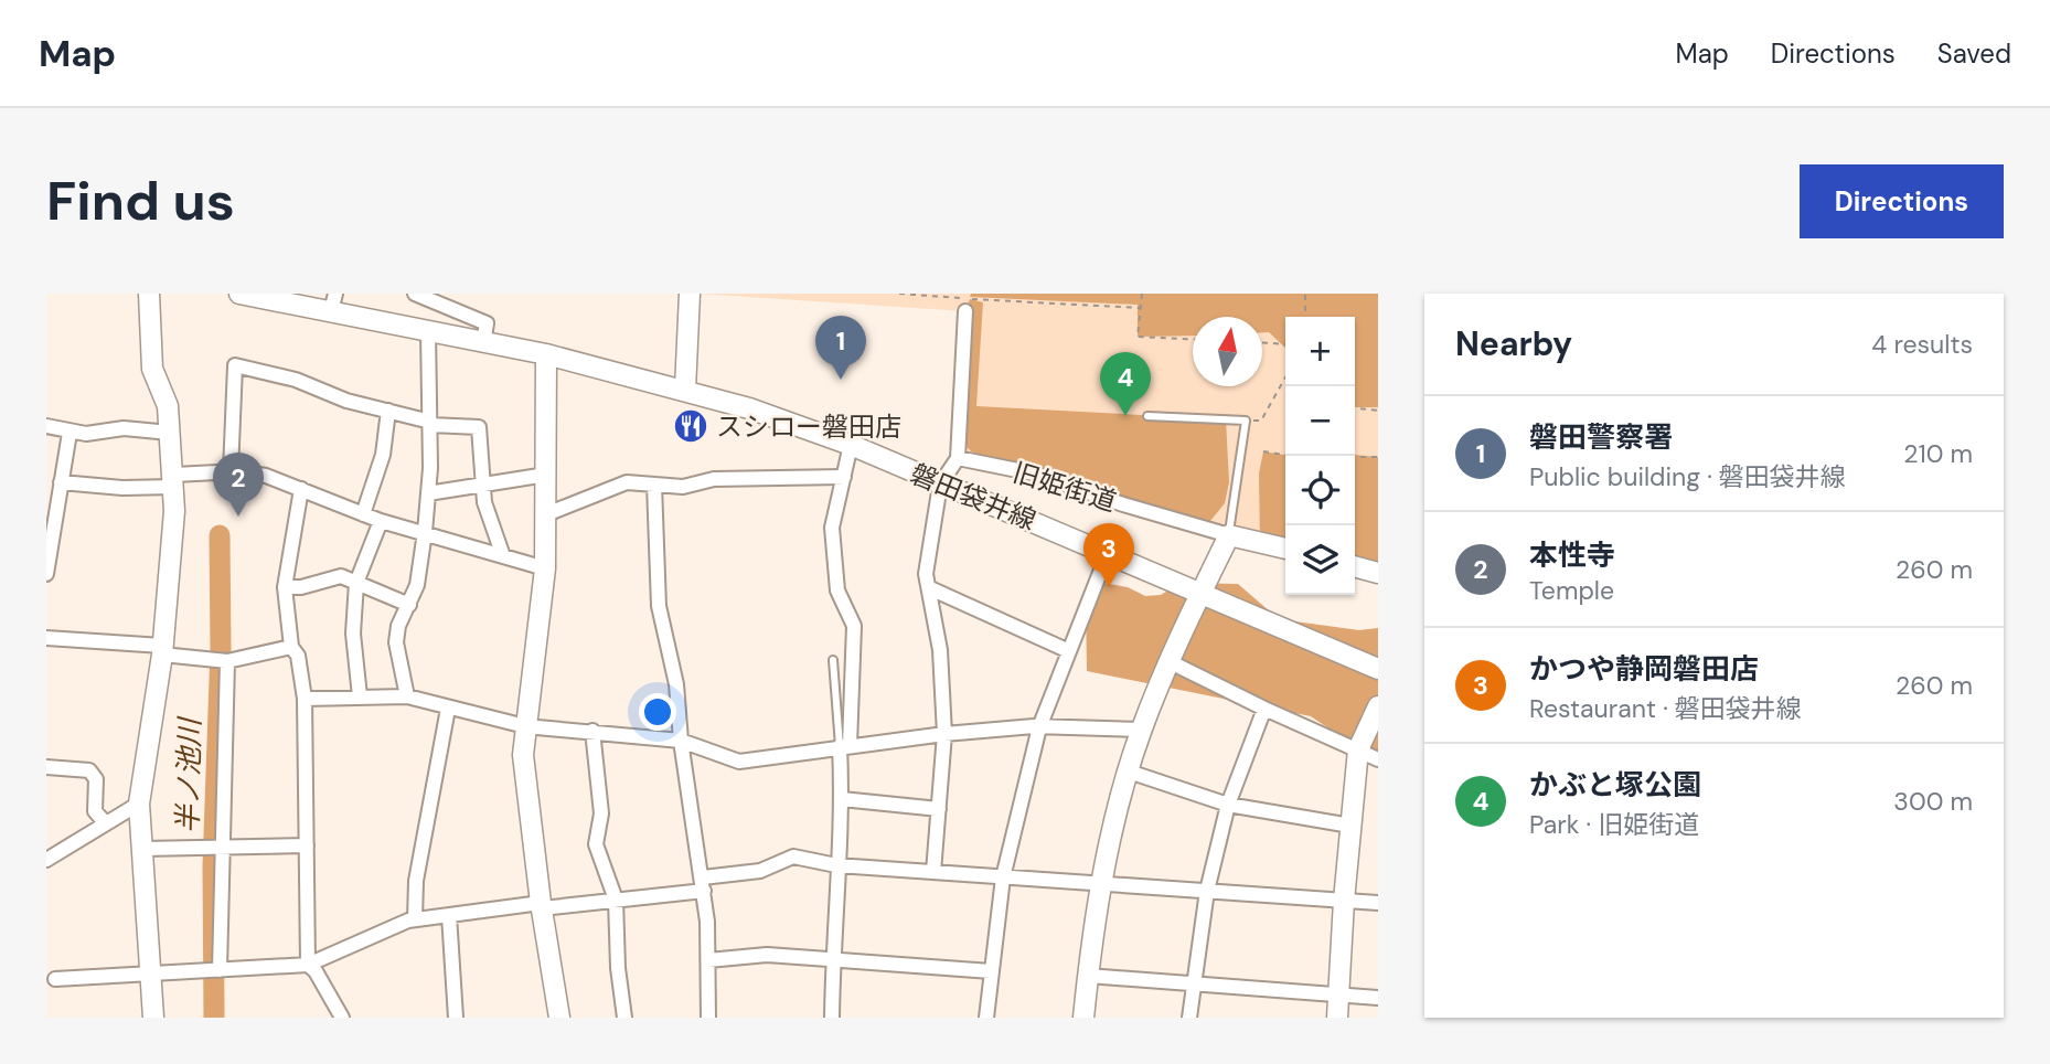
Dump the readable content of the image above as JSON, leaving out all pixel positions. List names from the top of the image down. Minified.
{"streets":{"street":["旧姫街道","磐田袋井線"]},"water":["半ノ池川"],"places":{"restaurant":["スシロー磐田店"]},"north":"top","page":{"header":"Map","nav":["Map","Directions","Saved"],"buttons":"Directions","title":"Find us","heading":["Nearby","4 results"],"pins":["1","4","2","3"],"map_buttons":["+","−"],"list":[{"mark":"1","name":"磐田警察署","note":"Public building · 磐田袋井線","value":"210 m"},{"mark":"2","name":"本性寺","note":"Temple","value":"260 m"},{"mark":"3","name":"かつや静岡磐田店","note":"Restaurant · 磐田袋井線","value":"260 m"},{"mark":"4","name":"かぶと塚公園","note":"Park · 旧姫街道","value":"300 m"}]}}
